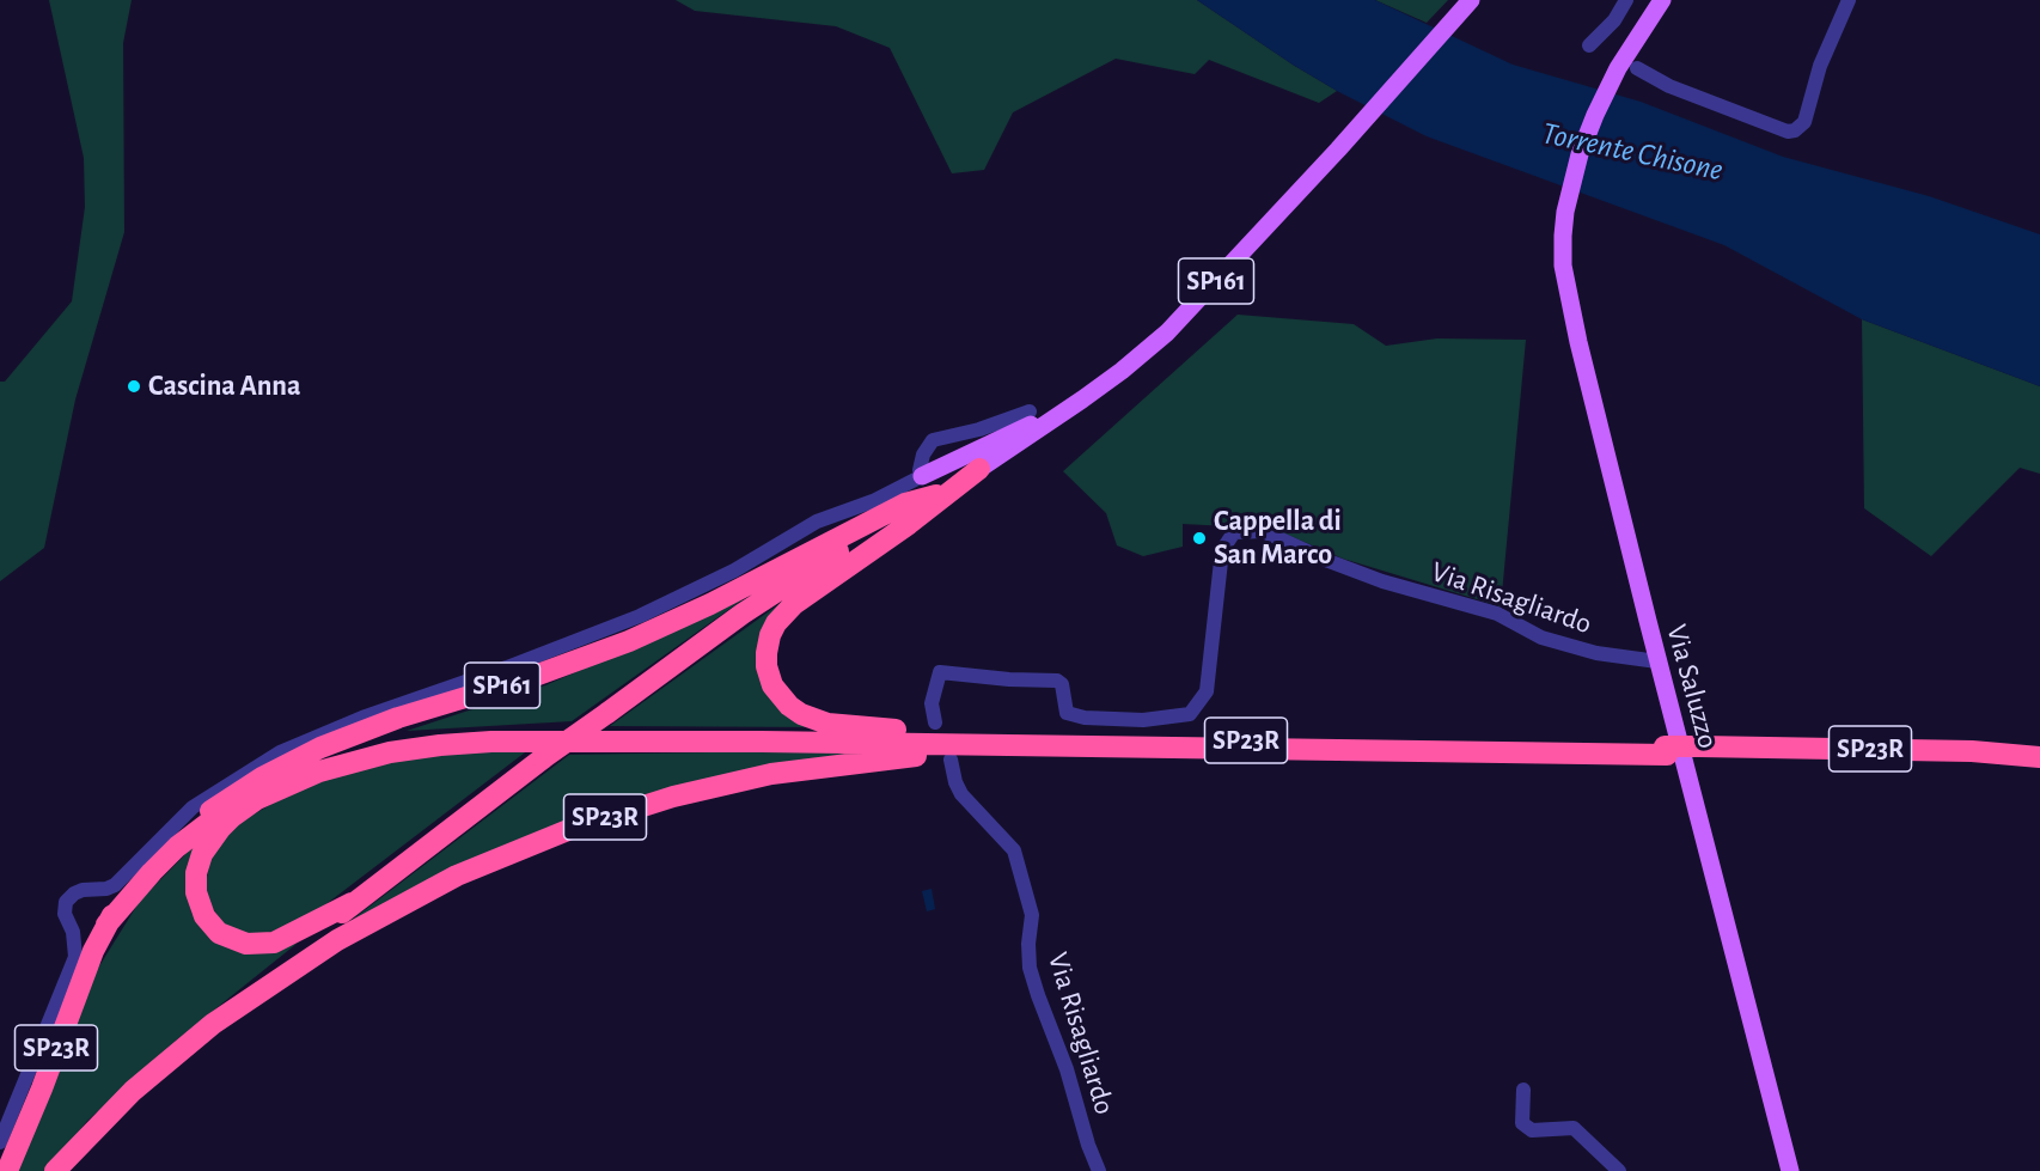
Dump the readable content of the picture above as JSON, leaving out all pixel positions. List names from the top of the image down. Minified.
{"streets":{"highway":["SP161","SP23R"],"main road":["Via Saluzzo"],"street":["Via Risagliardo"]},"crossings":[["SP161","SP23R"],["Via Risagliardo","Via Saluzzo"]],"water":["Torrente Chisone"],"places":["Cascina Anna","Cappella di San Marco"]}
